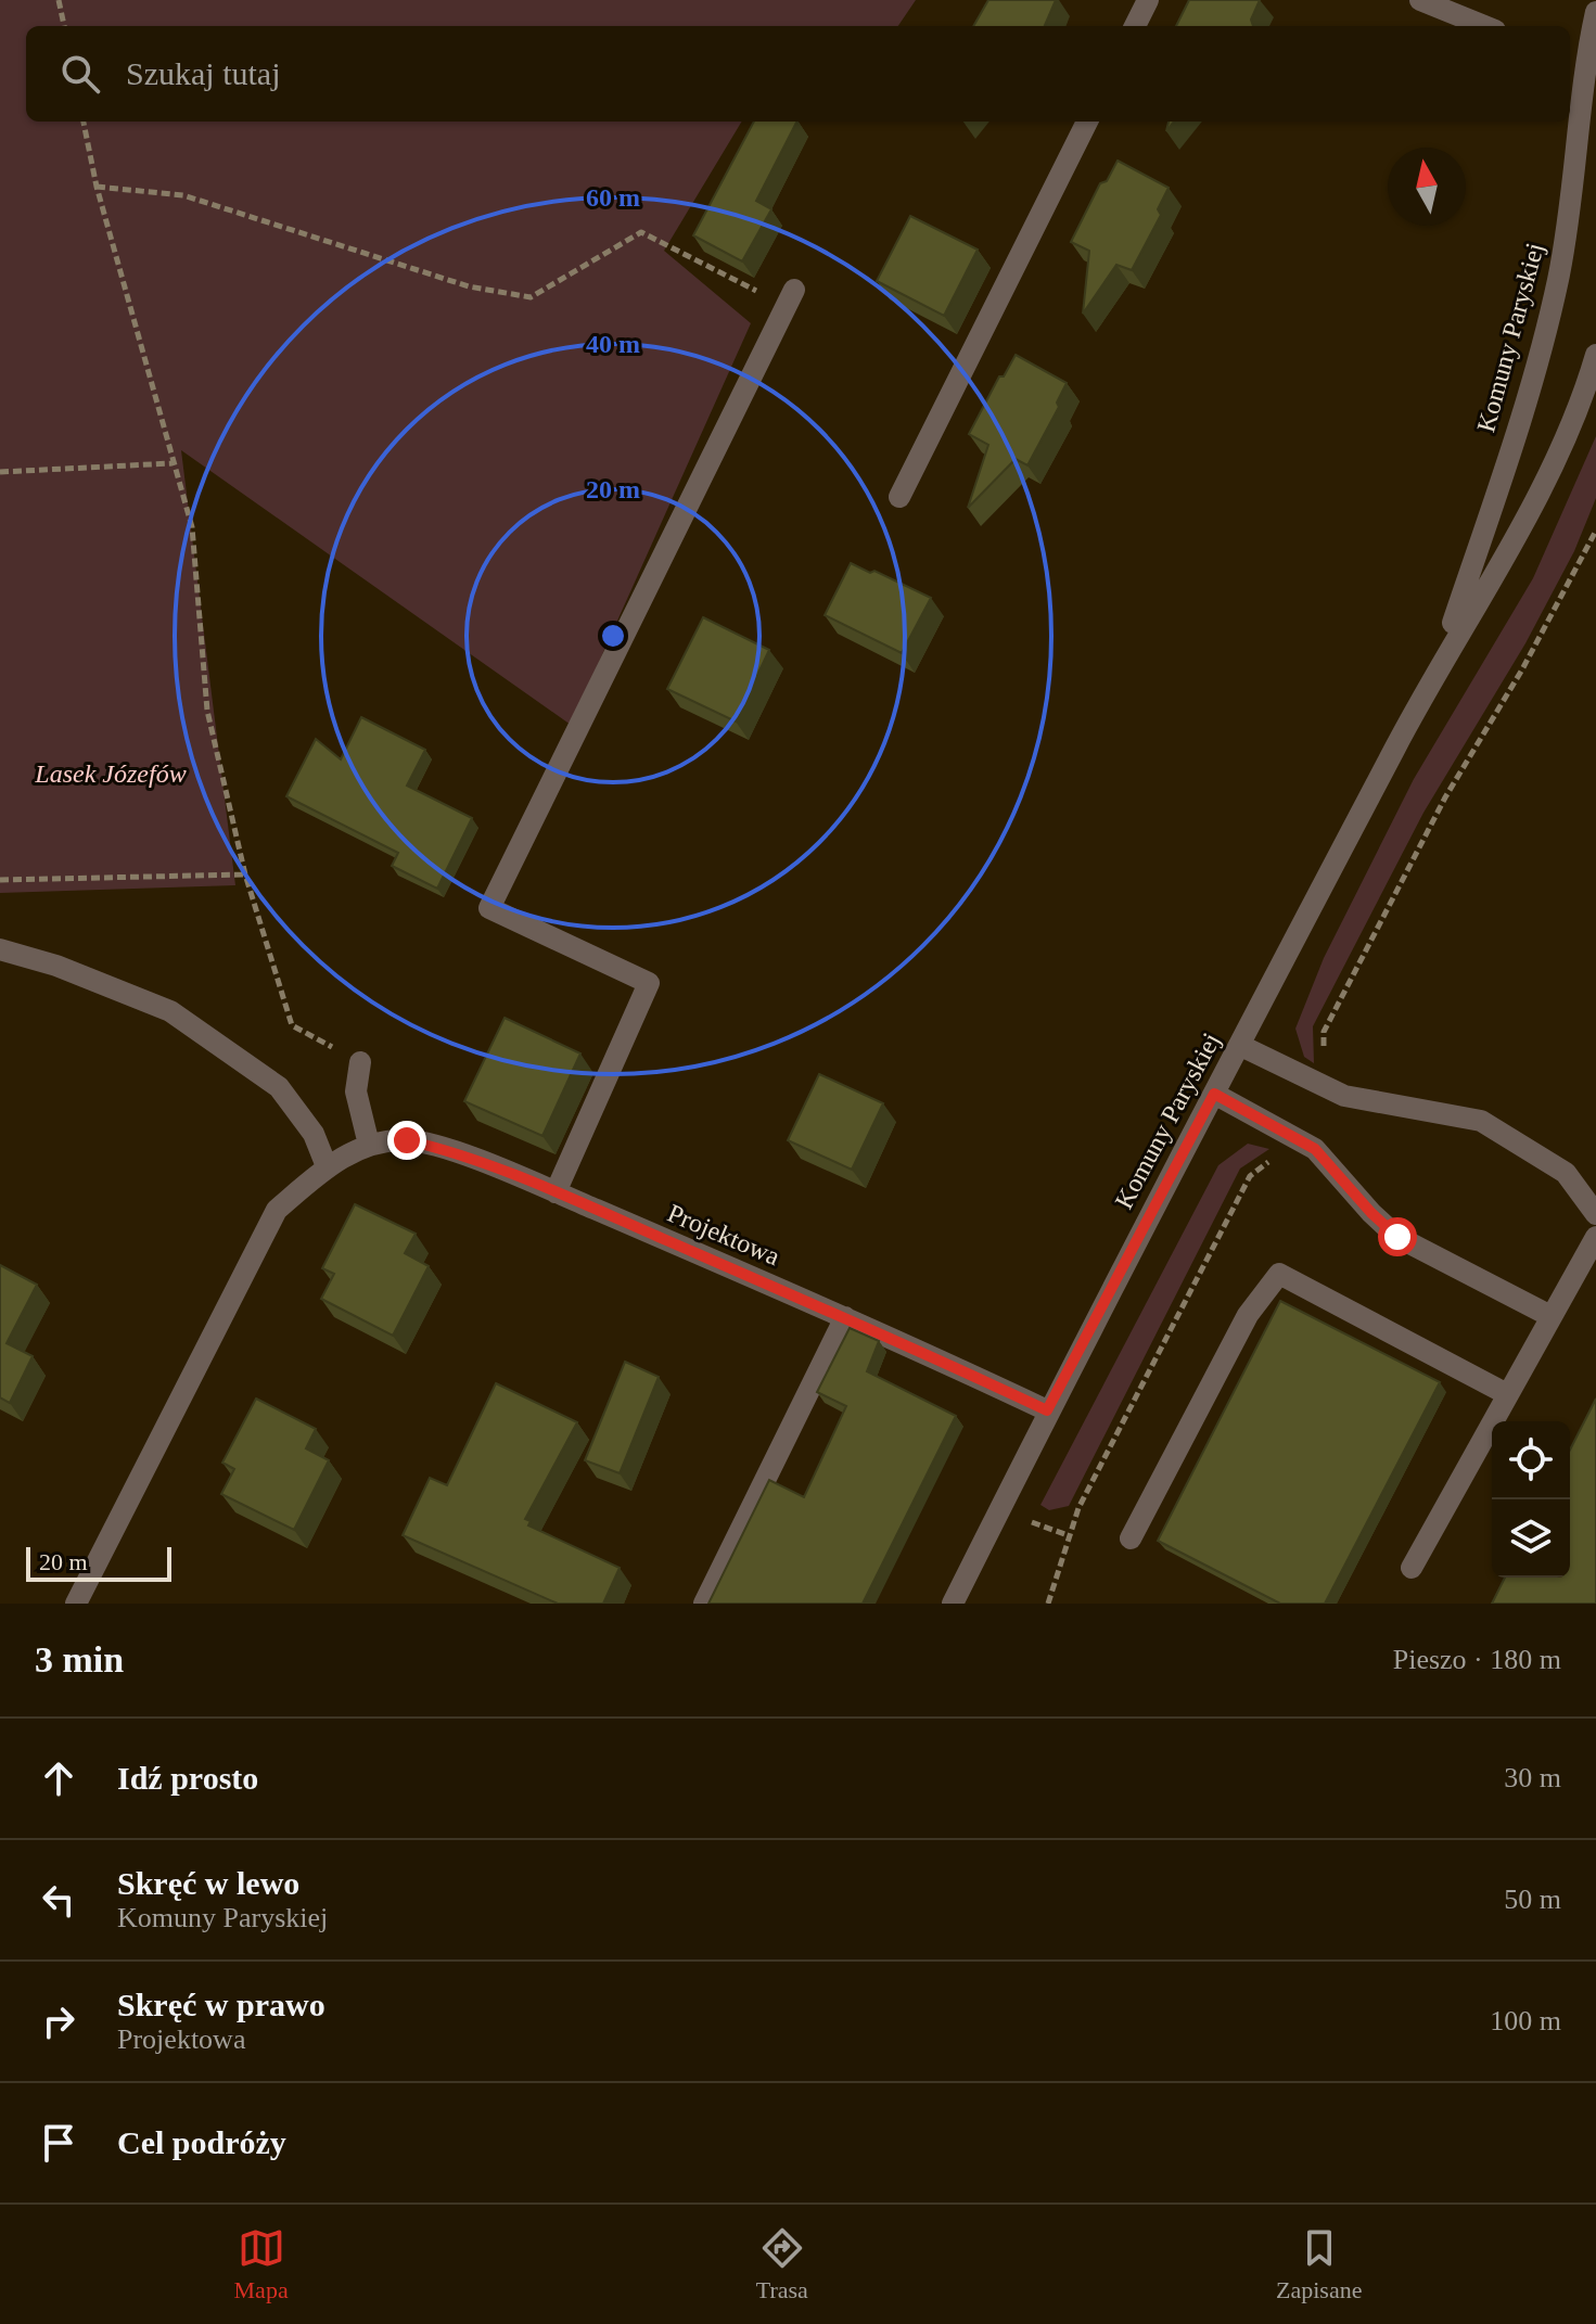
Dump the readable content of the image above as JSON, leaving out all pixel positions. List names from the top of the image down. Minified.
{"streets":{"street":["Komuny Paryskiej","Projektowa"]},"crossings":[["Komuny Paryskiej","Projektowa"]],"parks":["Lasek Józefów"],"scale_bar":"20 m","north":"top","page":{"search":"Szukaj tutaj","scale":"20 m","heading":["3 min","Pieszo · 180 m"],"list":[["Idź prosto","30 m"],["Skręć w lewo","Komuny Paryskiej","50 m"],["Skręć w prawo","Projektowa","100 m"],"Cel podróży"],"nav":["Mapa","Trasa","Zapisane"]},"rings":["60 m","40 m","20 m"]}
